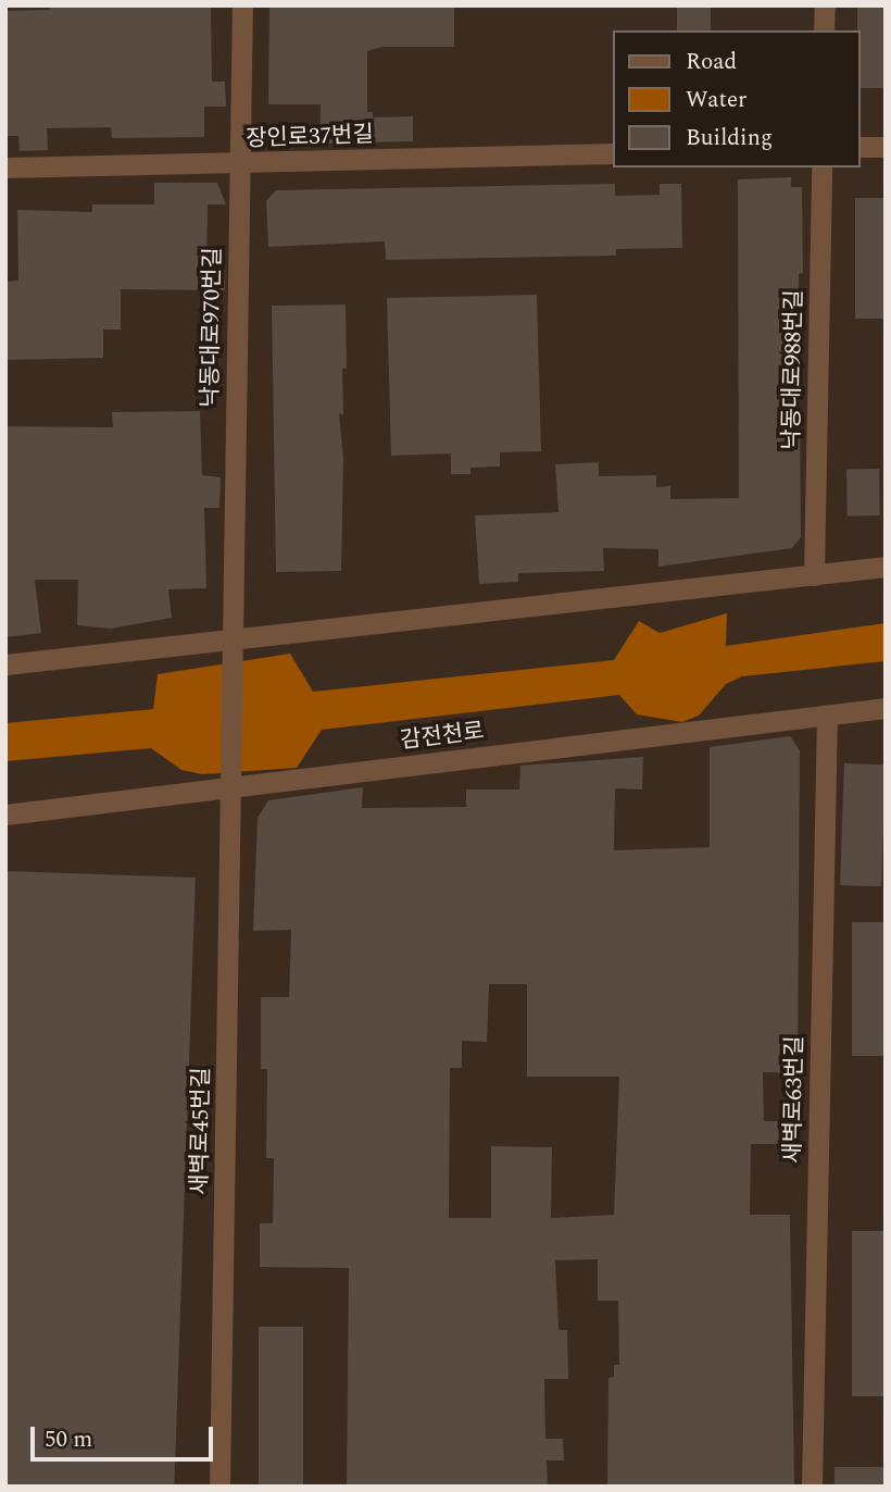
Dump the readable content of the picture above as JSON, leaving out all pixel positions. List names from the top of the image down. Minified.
{"streets":{"street":["장인로37번길","낙동대로970번길","낙동대로988번길","감전천로","새벽로63번길","새벽로45번길"]},"crossings":[["장인로37번길","낙동대로970번길"],["낙동대로970번길","감전천로"],["낙동대로970번길","새벽로45번길"],["감전천로","새벽로63번길"],["감전천로","새벽로45번길"]],"legend":["Road","Water","Building"],"scale_bar":"50 m"}
